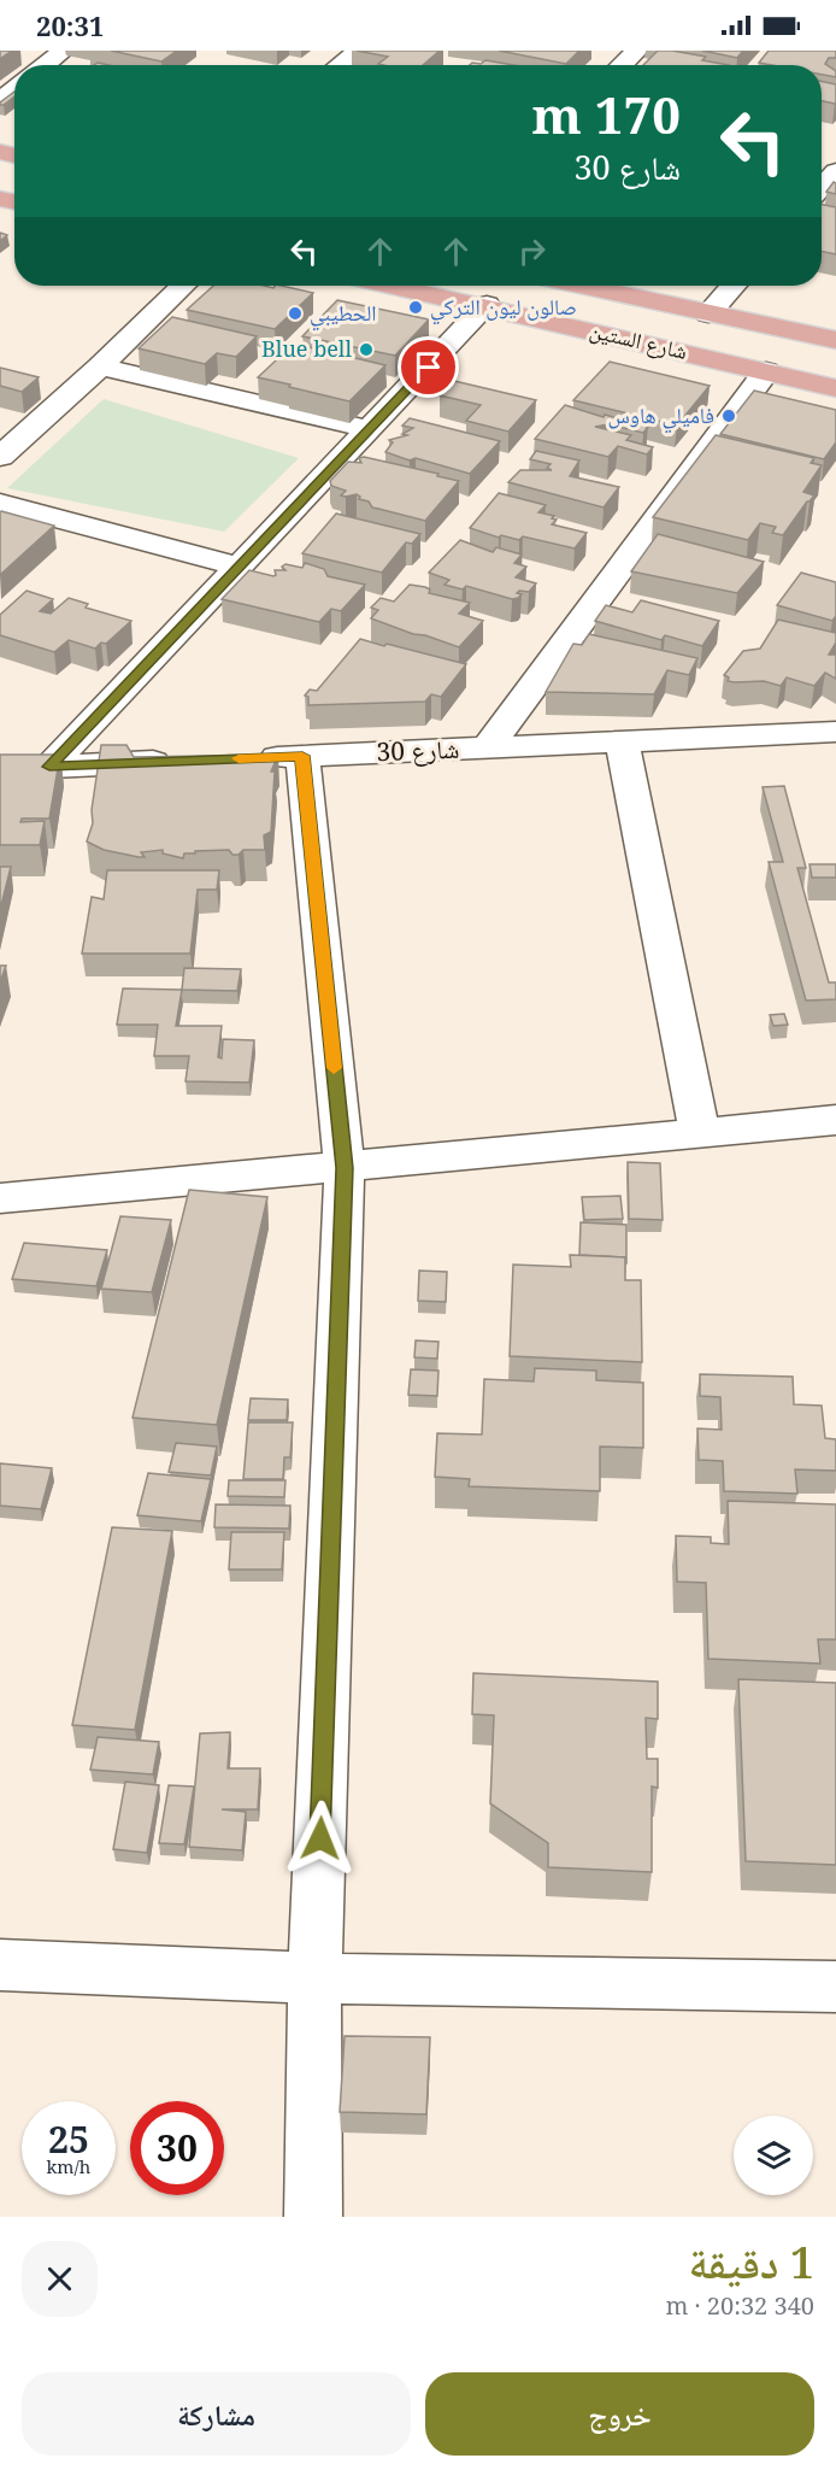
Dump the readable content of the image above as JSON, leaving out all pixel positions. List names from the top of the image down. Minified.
{"streets":{"main road":["شارع الستين"],"street":["شارع 30"]},"places":["صالون ليون التركي","الحطيبي","Blue bell","فاميلي هاوس"],"page":{"status":"20:31","turn":["170 m","شارع 30"],"speed":"25 km/h","limit":"30","heading":["1 دقيقة","340 m · 20:32"],"buttons":["خروج","مشاركة"]}}
